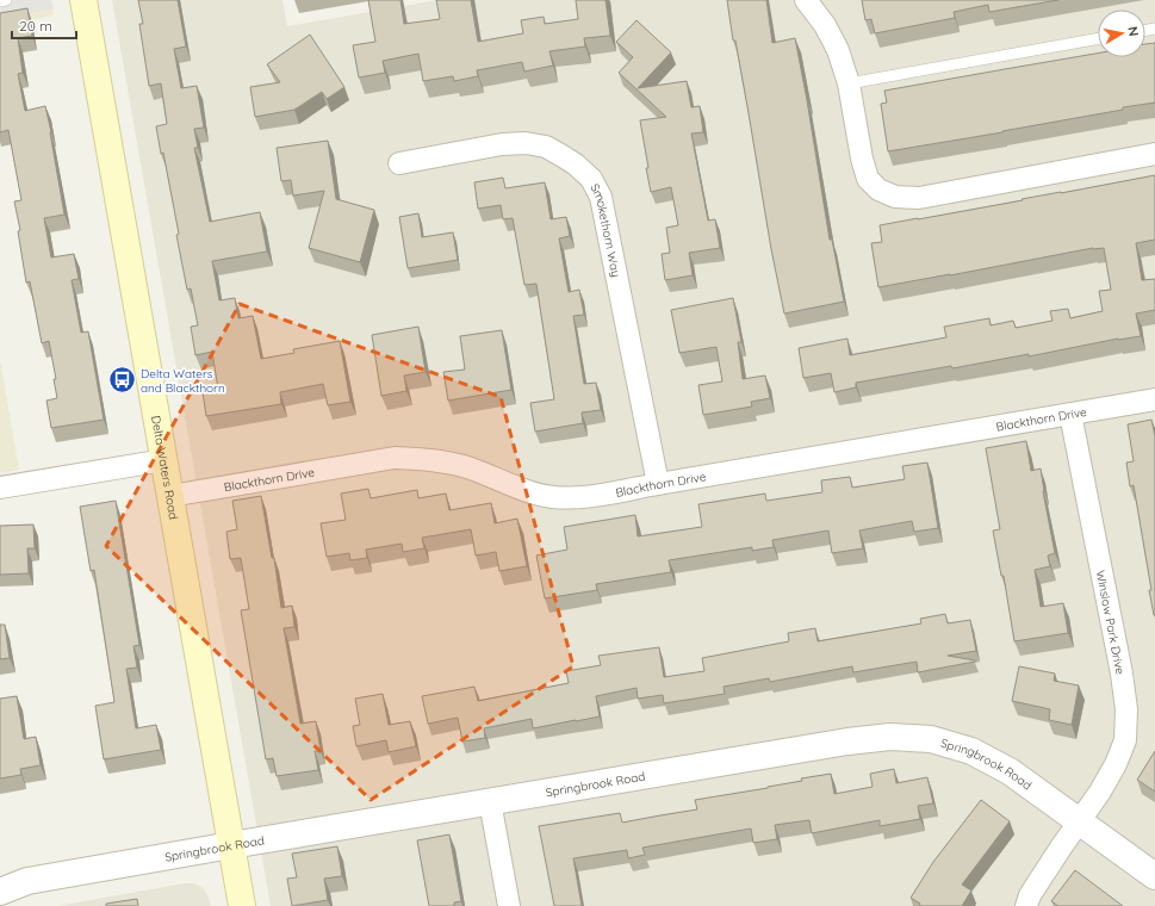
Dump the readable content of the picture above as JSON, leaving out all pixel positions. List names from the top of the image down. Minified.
{"streets":{"main road":["Delta Waters Road"],"street":["Smokethorn Way","Blackthorn Drive","Winslow Park Drive","Springbrook Road"]},"crossings":[["Smokethorn Way","Blackthorn Drive"],["Blackthorn Drive","Delta Waters Road"],["Blackthorn Drive","Winslow Park Drive"],["Delta Waters Road","Springbrook Road"],["Winslow Park Drive","Springbrook Road"]],"places":{"bus stop":["Delta Waters and Blackthorn"]},"scale_bar":"20 m","north":"right"}
